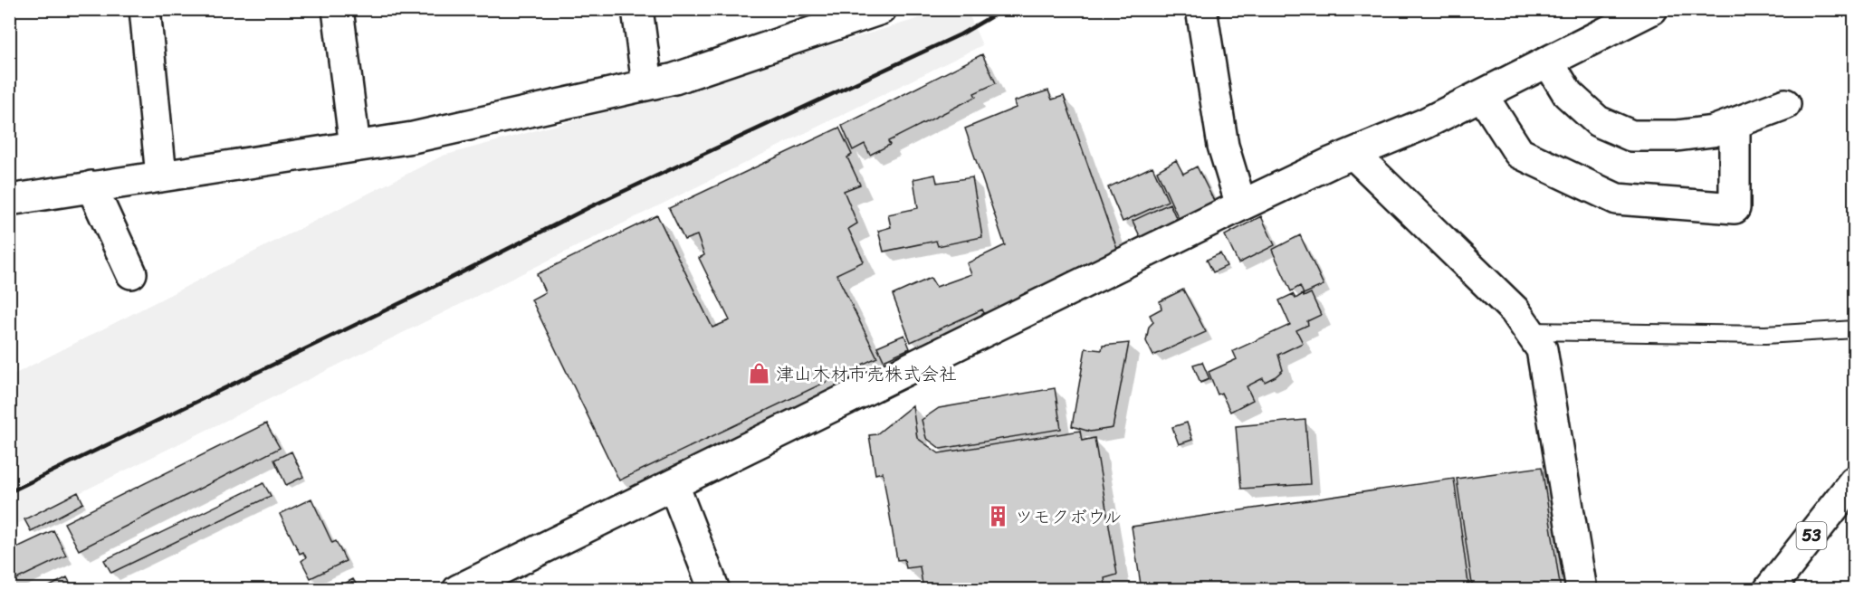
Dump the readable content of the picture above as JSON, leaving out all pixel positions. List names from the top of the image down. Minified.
{"streets":{"main road":["53"]},"places":{"shop":["津山木材市売株式会社"],"building":["ツモクボウル"]}}
